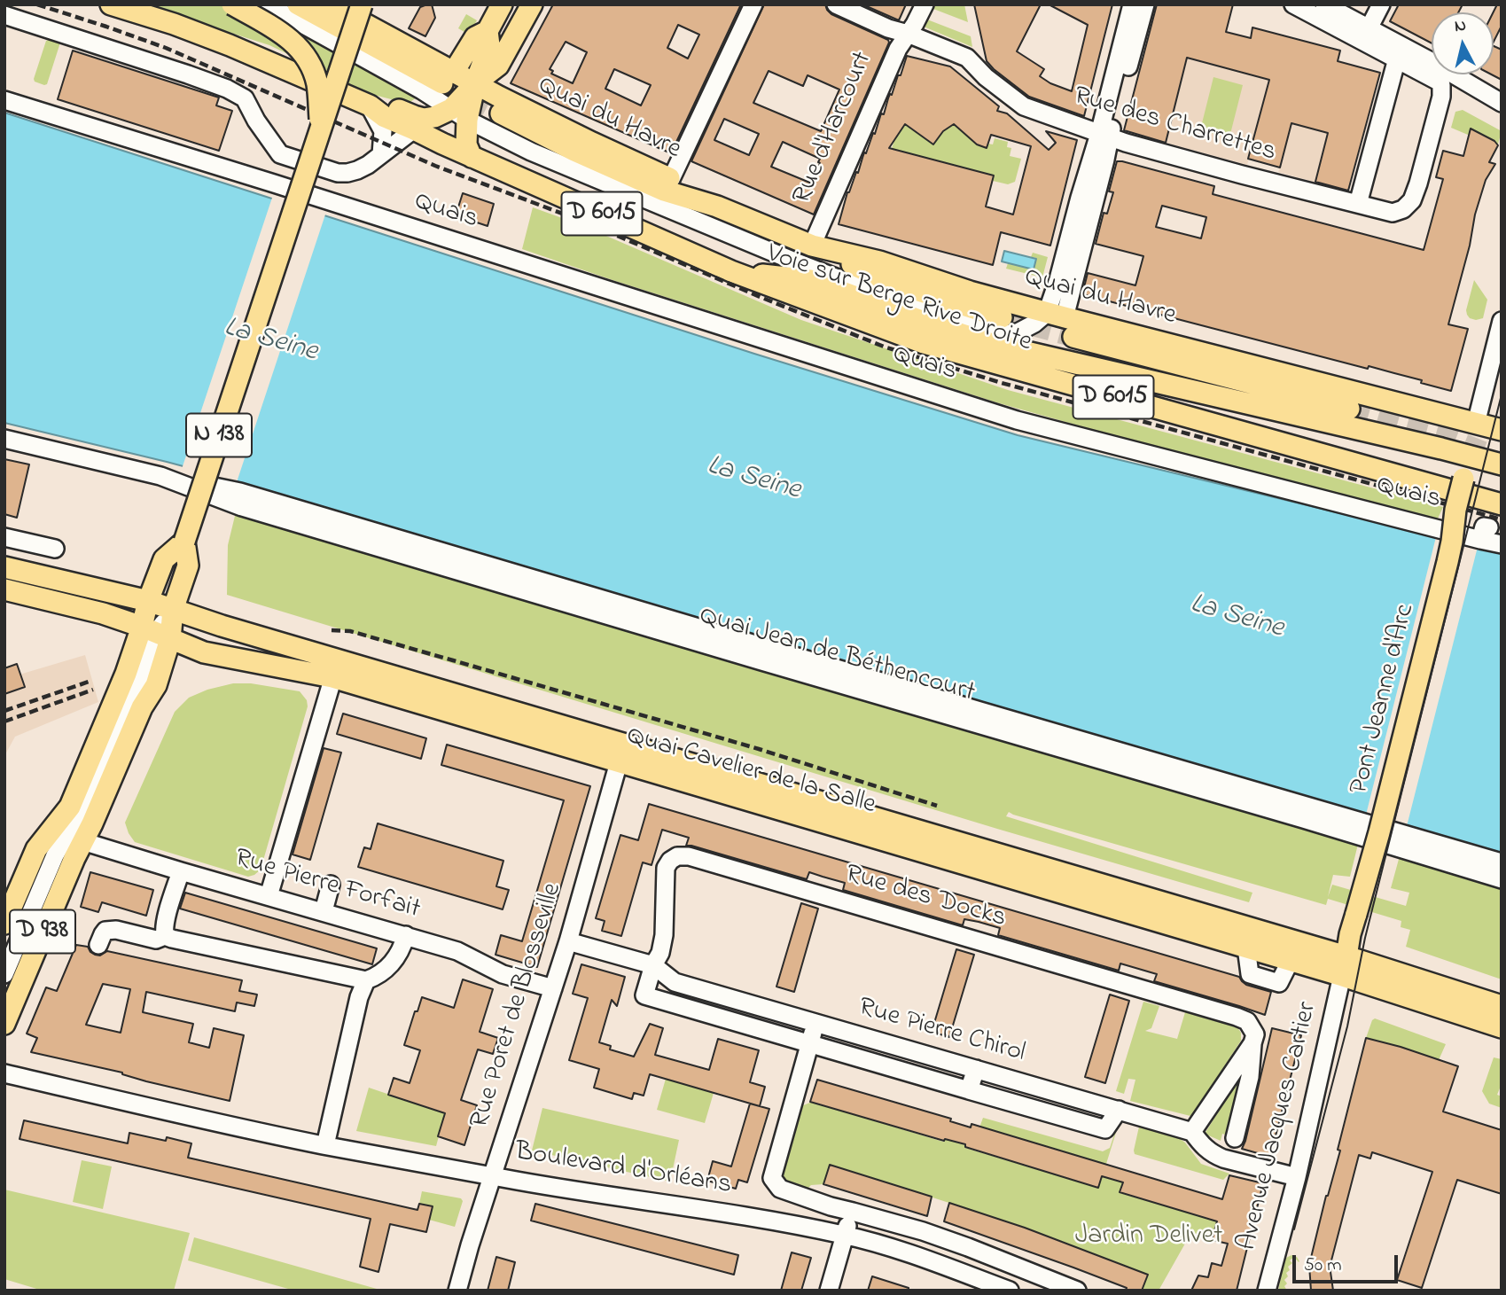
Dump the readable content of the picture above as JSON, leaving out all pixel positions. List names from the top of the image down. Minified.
{"streets":{"main road":["Quai du Havre","D 6015","Voie sur Berge Rive Droite","N 138","Pont Jeanne d'Arc","Quai Cavelier de la Salle","D 938"],"street":["Rue des Charrettes","Rue d'Harcourt","Quais","Quai Jean de Béthencourt","Rue Pierre Forfait","Rue des Docks","Rue Poret de Blosseville","Rue Pierre Chirol","Avenue Jacques Cartier","Boulevard d'Orléans"]},"crossings":[["Quai du Havre","Rue d'Harcourt"],["Quai du Havre","D 6015"],["Quai du Havre","Pont Jeanne d'Arc"],["Rue des Charrettes","Rue d'Harcourt"],["Rue d'Harcourt","D 6015"],["D 6015","Voie sur Berge Rive Droite"],["D 6015","Pont Jeanne d'Arc"],["N 138","Quai Cavelier de la Salle"],["N 138","D 938"],["Pont Jeanne d'Arc","Quai Cavelier de la Salle"],["Pont Jeanne d'Arc","Avenue Jacques Cartier"],["Quai Cavelier de la Salle","D 938"],["Quai Cavelier de la Salle","Rue Poret de Blosseville"],["Quai Cavelier de la Salle","Avenue Jacques Cartier"],["Rue Pierre Forfait","D 938"],["Rue Pierre Forfait","Rue Poret de Blosseville"],["Rue des Docks","Rue Pierre Chirol"],["Rue Poret de Blosseville","Rue Pierre Chirol"],["Rue Poret de Blosseville","Boulevard d'Orléans"]],"water":["La Seine"],"parks":["Jardin Delivet"],"scale_bar":"50 m","north":"top"}
